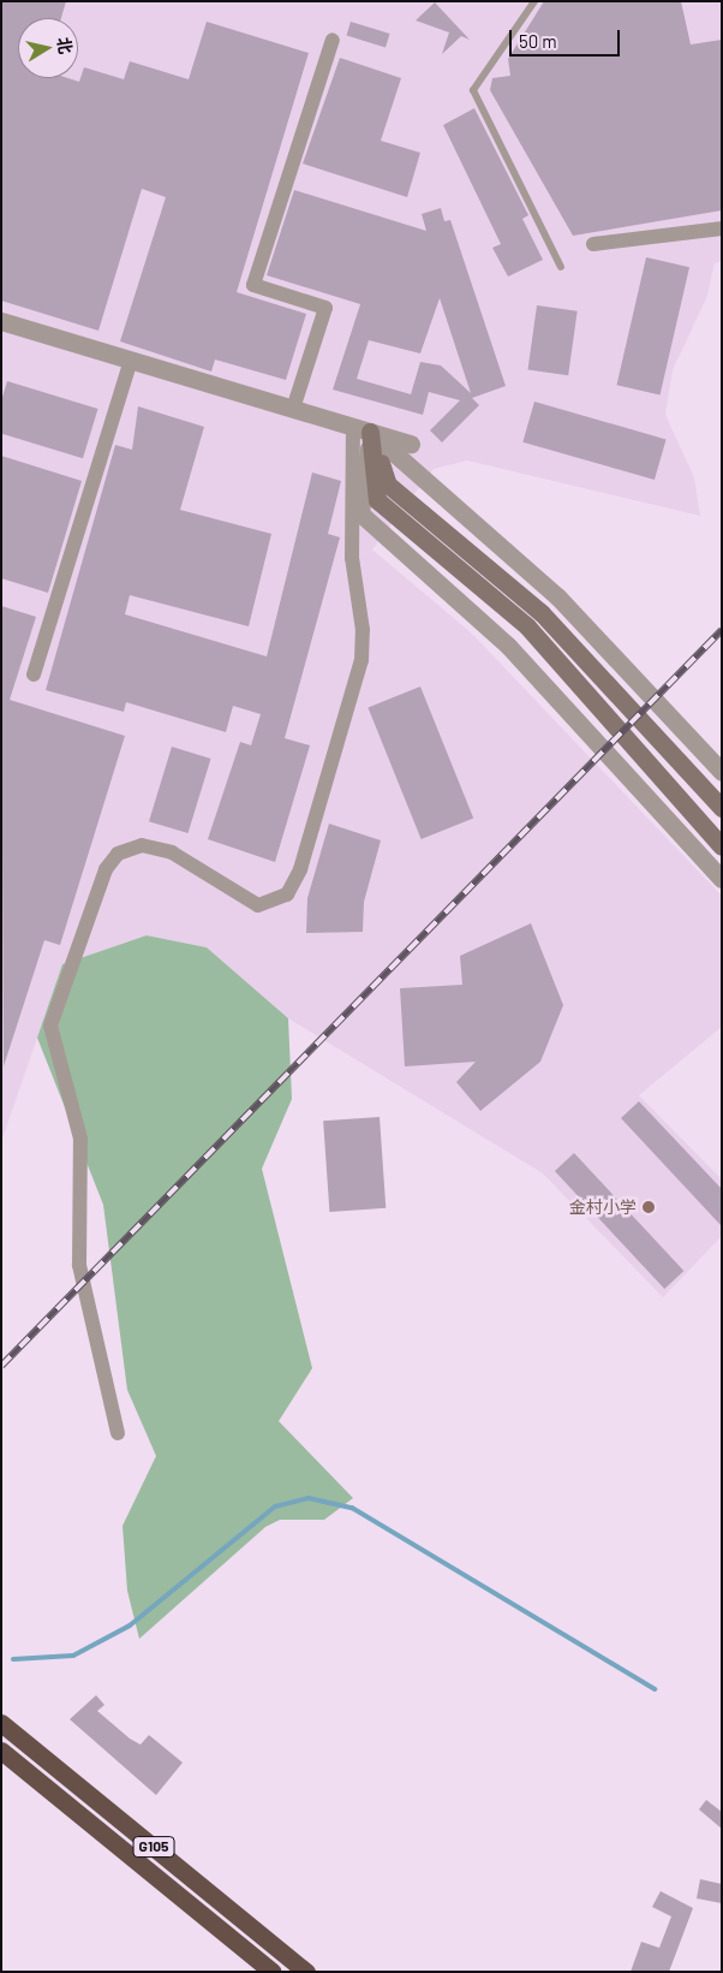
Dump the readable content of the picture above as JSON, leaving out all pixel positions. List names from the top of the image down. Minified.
{"streets":{"highway":["G105"]},"places":["金村小学"],"scale_bar":"50 m","north":"right"}
